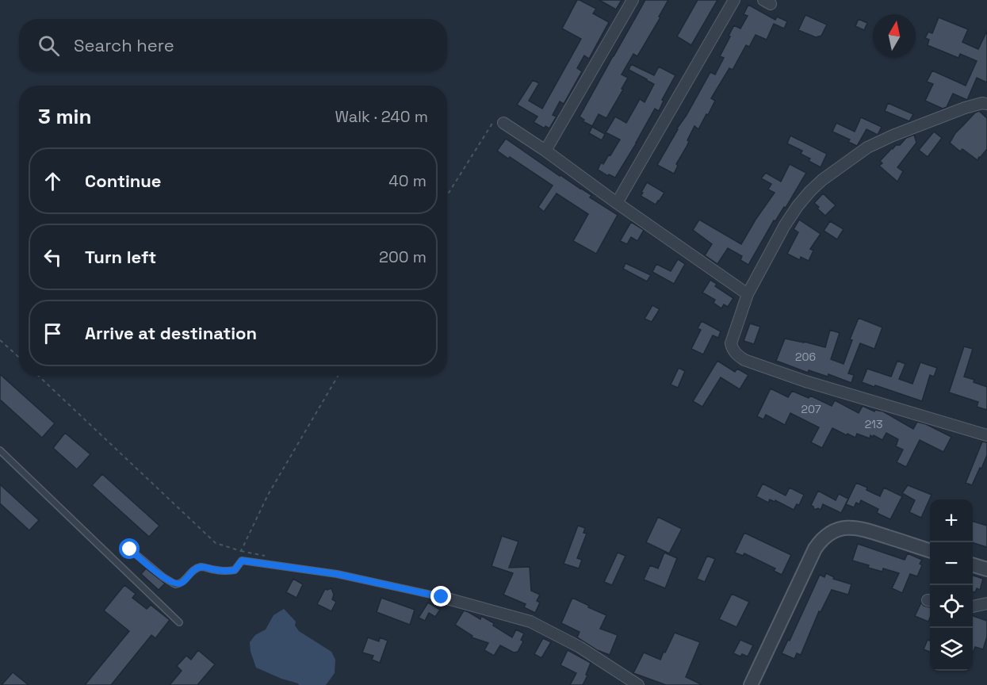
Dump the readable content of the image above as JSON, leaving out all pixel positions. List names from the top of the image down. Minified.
{"house_numbers":["206","207","213"],"north":"top","page":{"search":"Search here","heading":["3 min","Walk · 240 m"],"list":[["Continue","40 m"],["Turn left","200 m"],"Arrive at destination"],"map_buttons":["+","−"]}}
